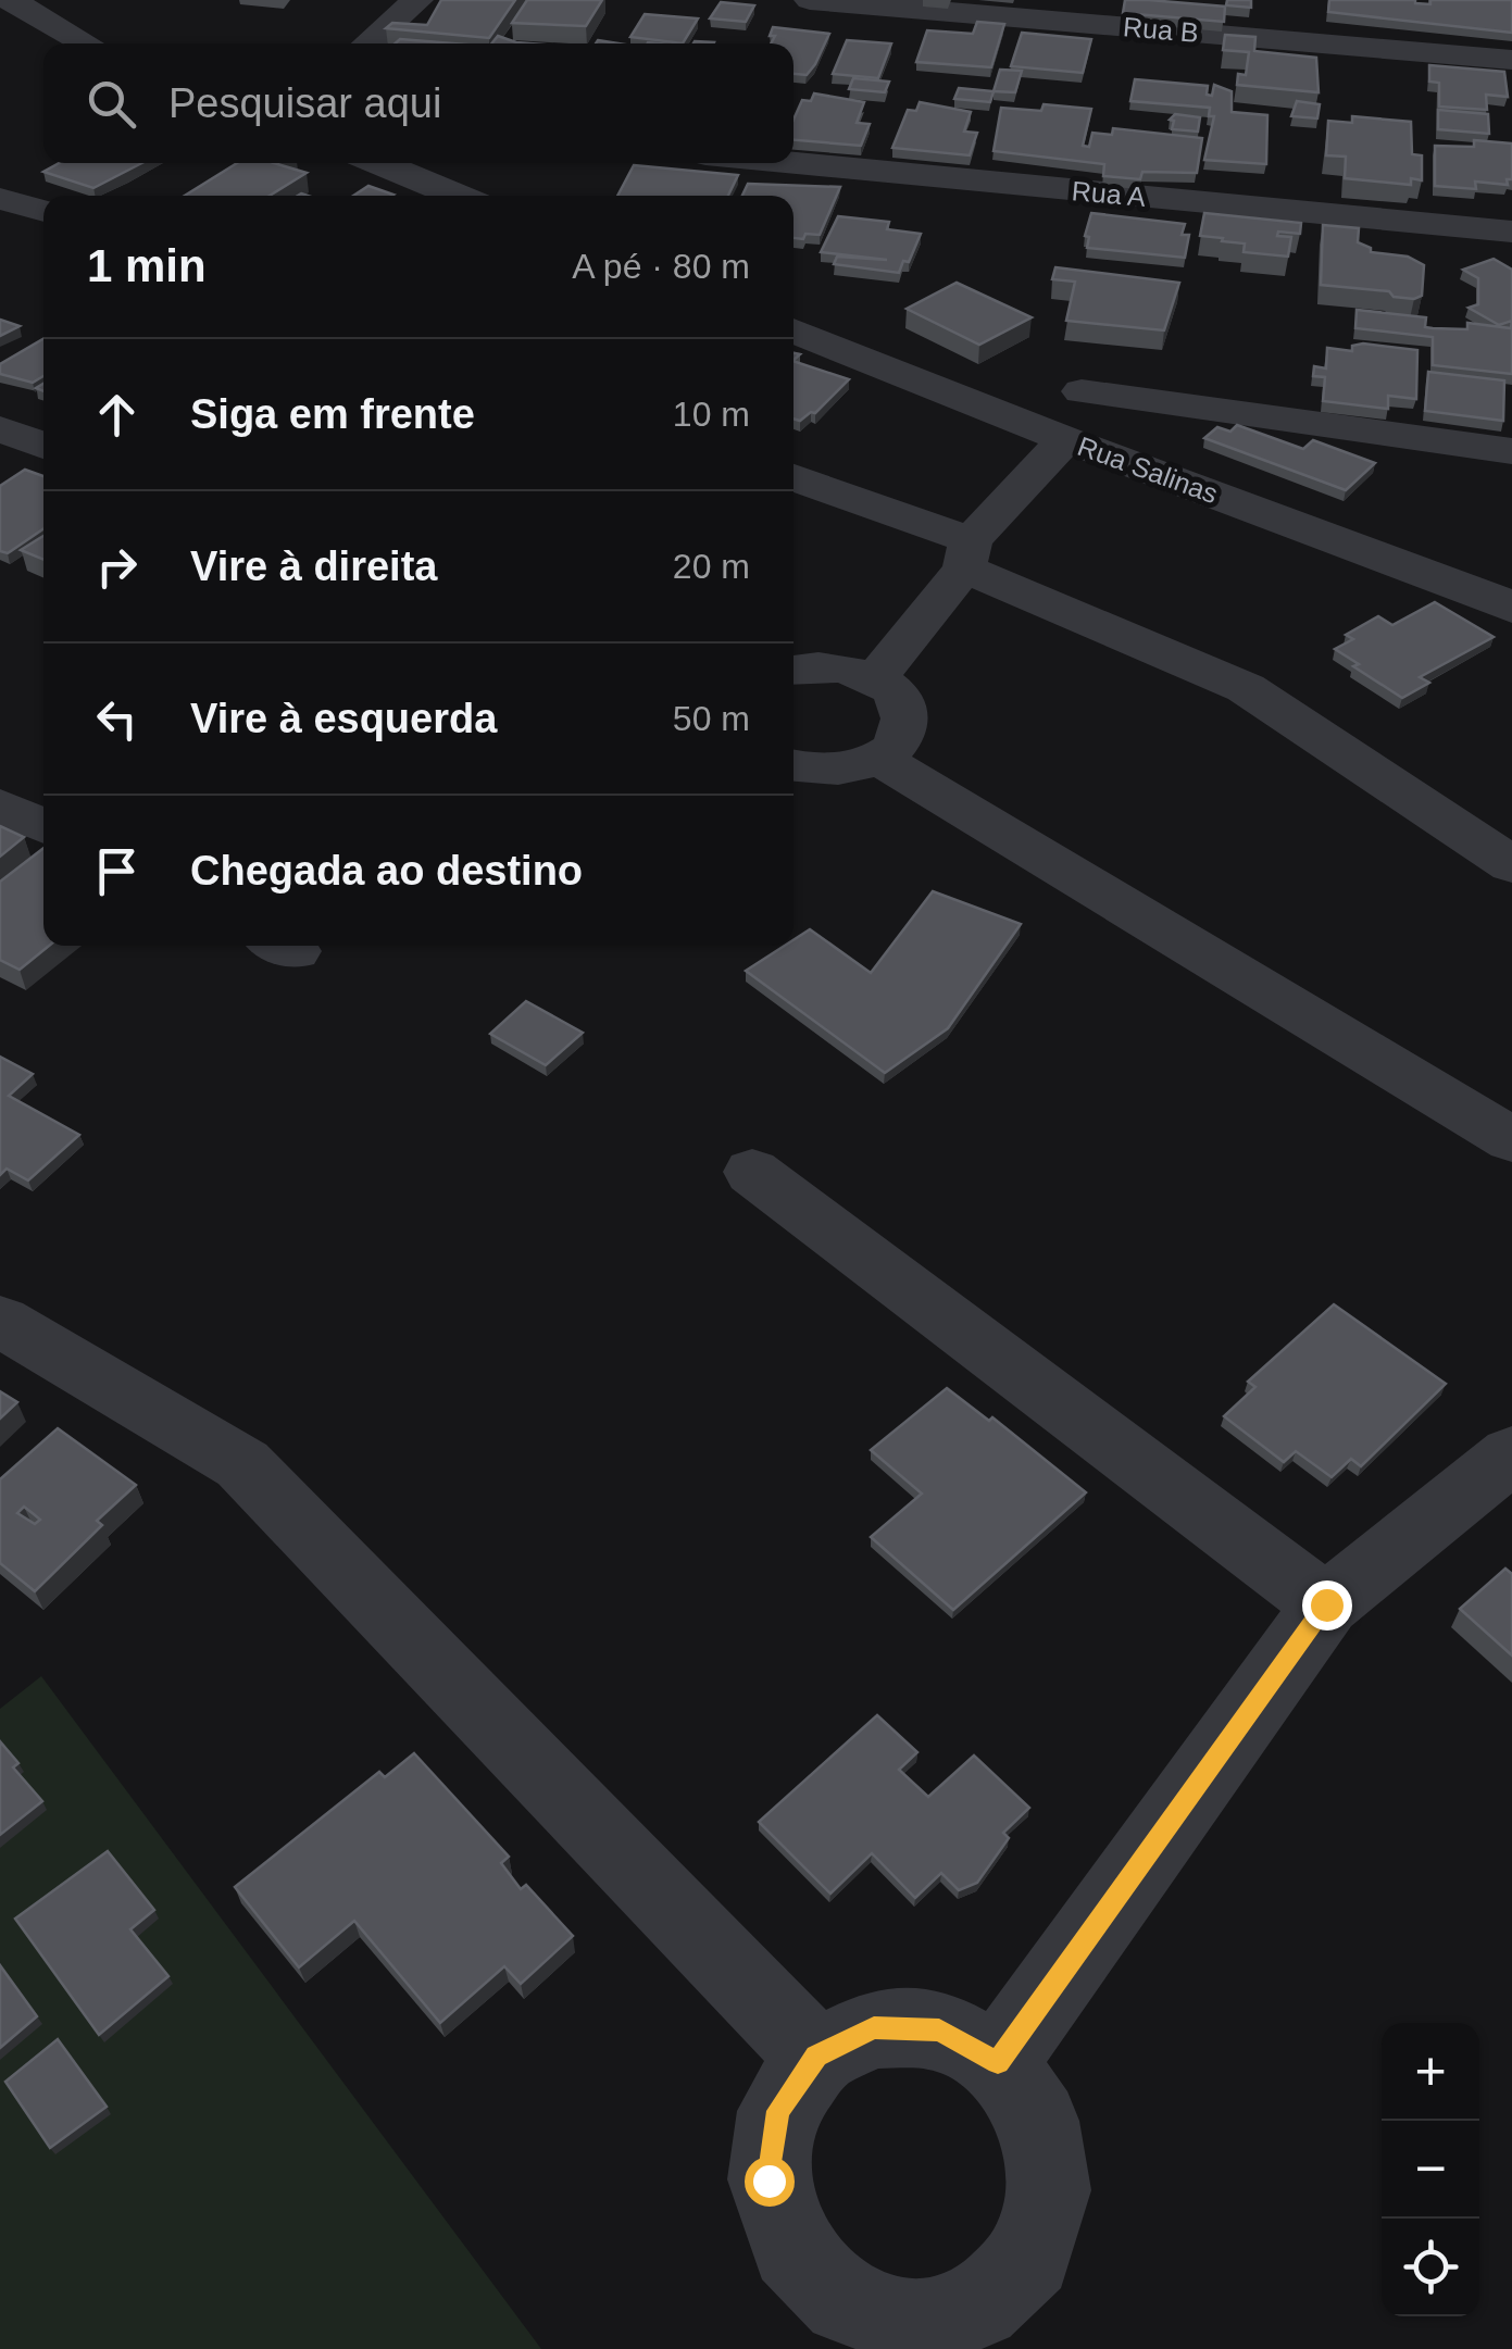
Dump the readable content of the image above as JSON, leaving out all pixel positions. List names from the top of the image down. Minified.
{"streets":{"street":["Rua B","Rua A","Rua Salinas"]},"page":{"search":"Pesquisar aqui","heading":["1 min","A pé · 80 m"],"list":[["Siga em frente","10 m"],["Vire à direita","20 m"],["Vire à esquerda","50 m"],"Chegada ao destino"],"map_buttons":["+","−"]}}
